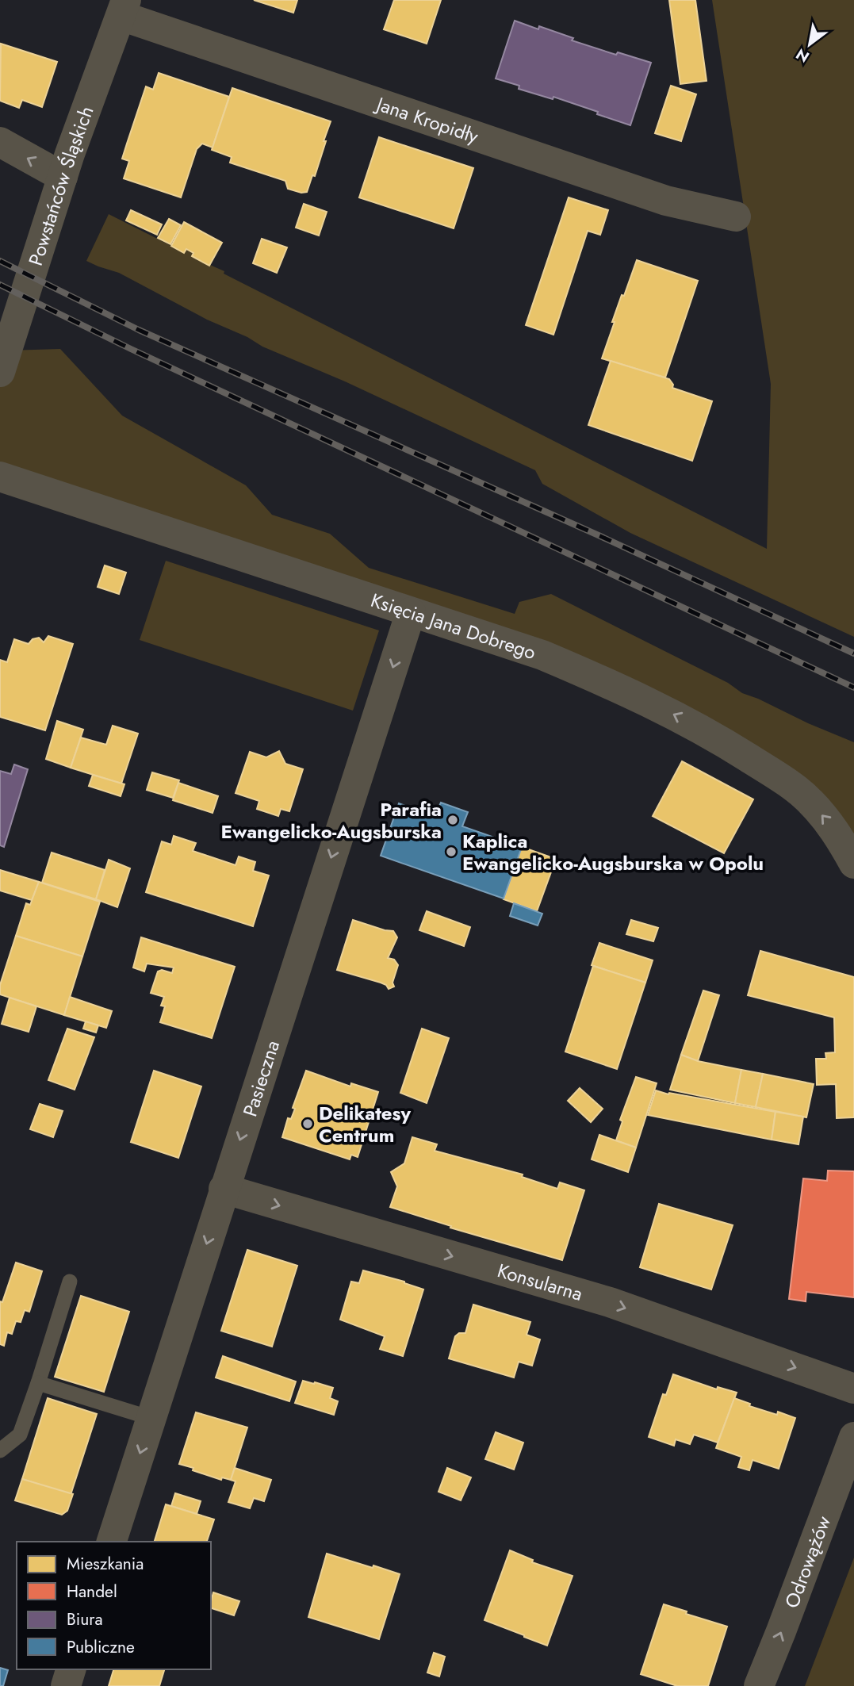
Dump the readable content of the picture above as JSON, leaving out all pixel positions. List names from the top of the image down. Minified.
{"streets":{"street":["Jana Kropidły","Powstańców Śląskich","Księcia Jana Dobrego","Pasieczna","Konsularna","Odrowążów"]},"crossings":[["Jana Kropidły","Powstańców Śląskich"],["Księcia Jana Dobrego","Pasieczna"],["Pasieczna","Konsularna"]],"one_way":["Księcia Jana Dobrego","Pasieczna","Konsularna","Odrowążów"],"places":["Parafia Ewangelicko-Augsburska","Kaplica Ewangelicko-Augsburska w Opolu","Delikatesy Centrum"],"legend":["Mieszkania","Handel","Biura","Publiczne"],"north":"bottom left"}
